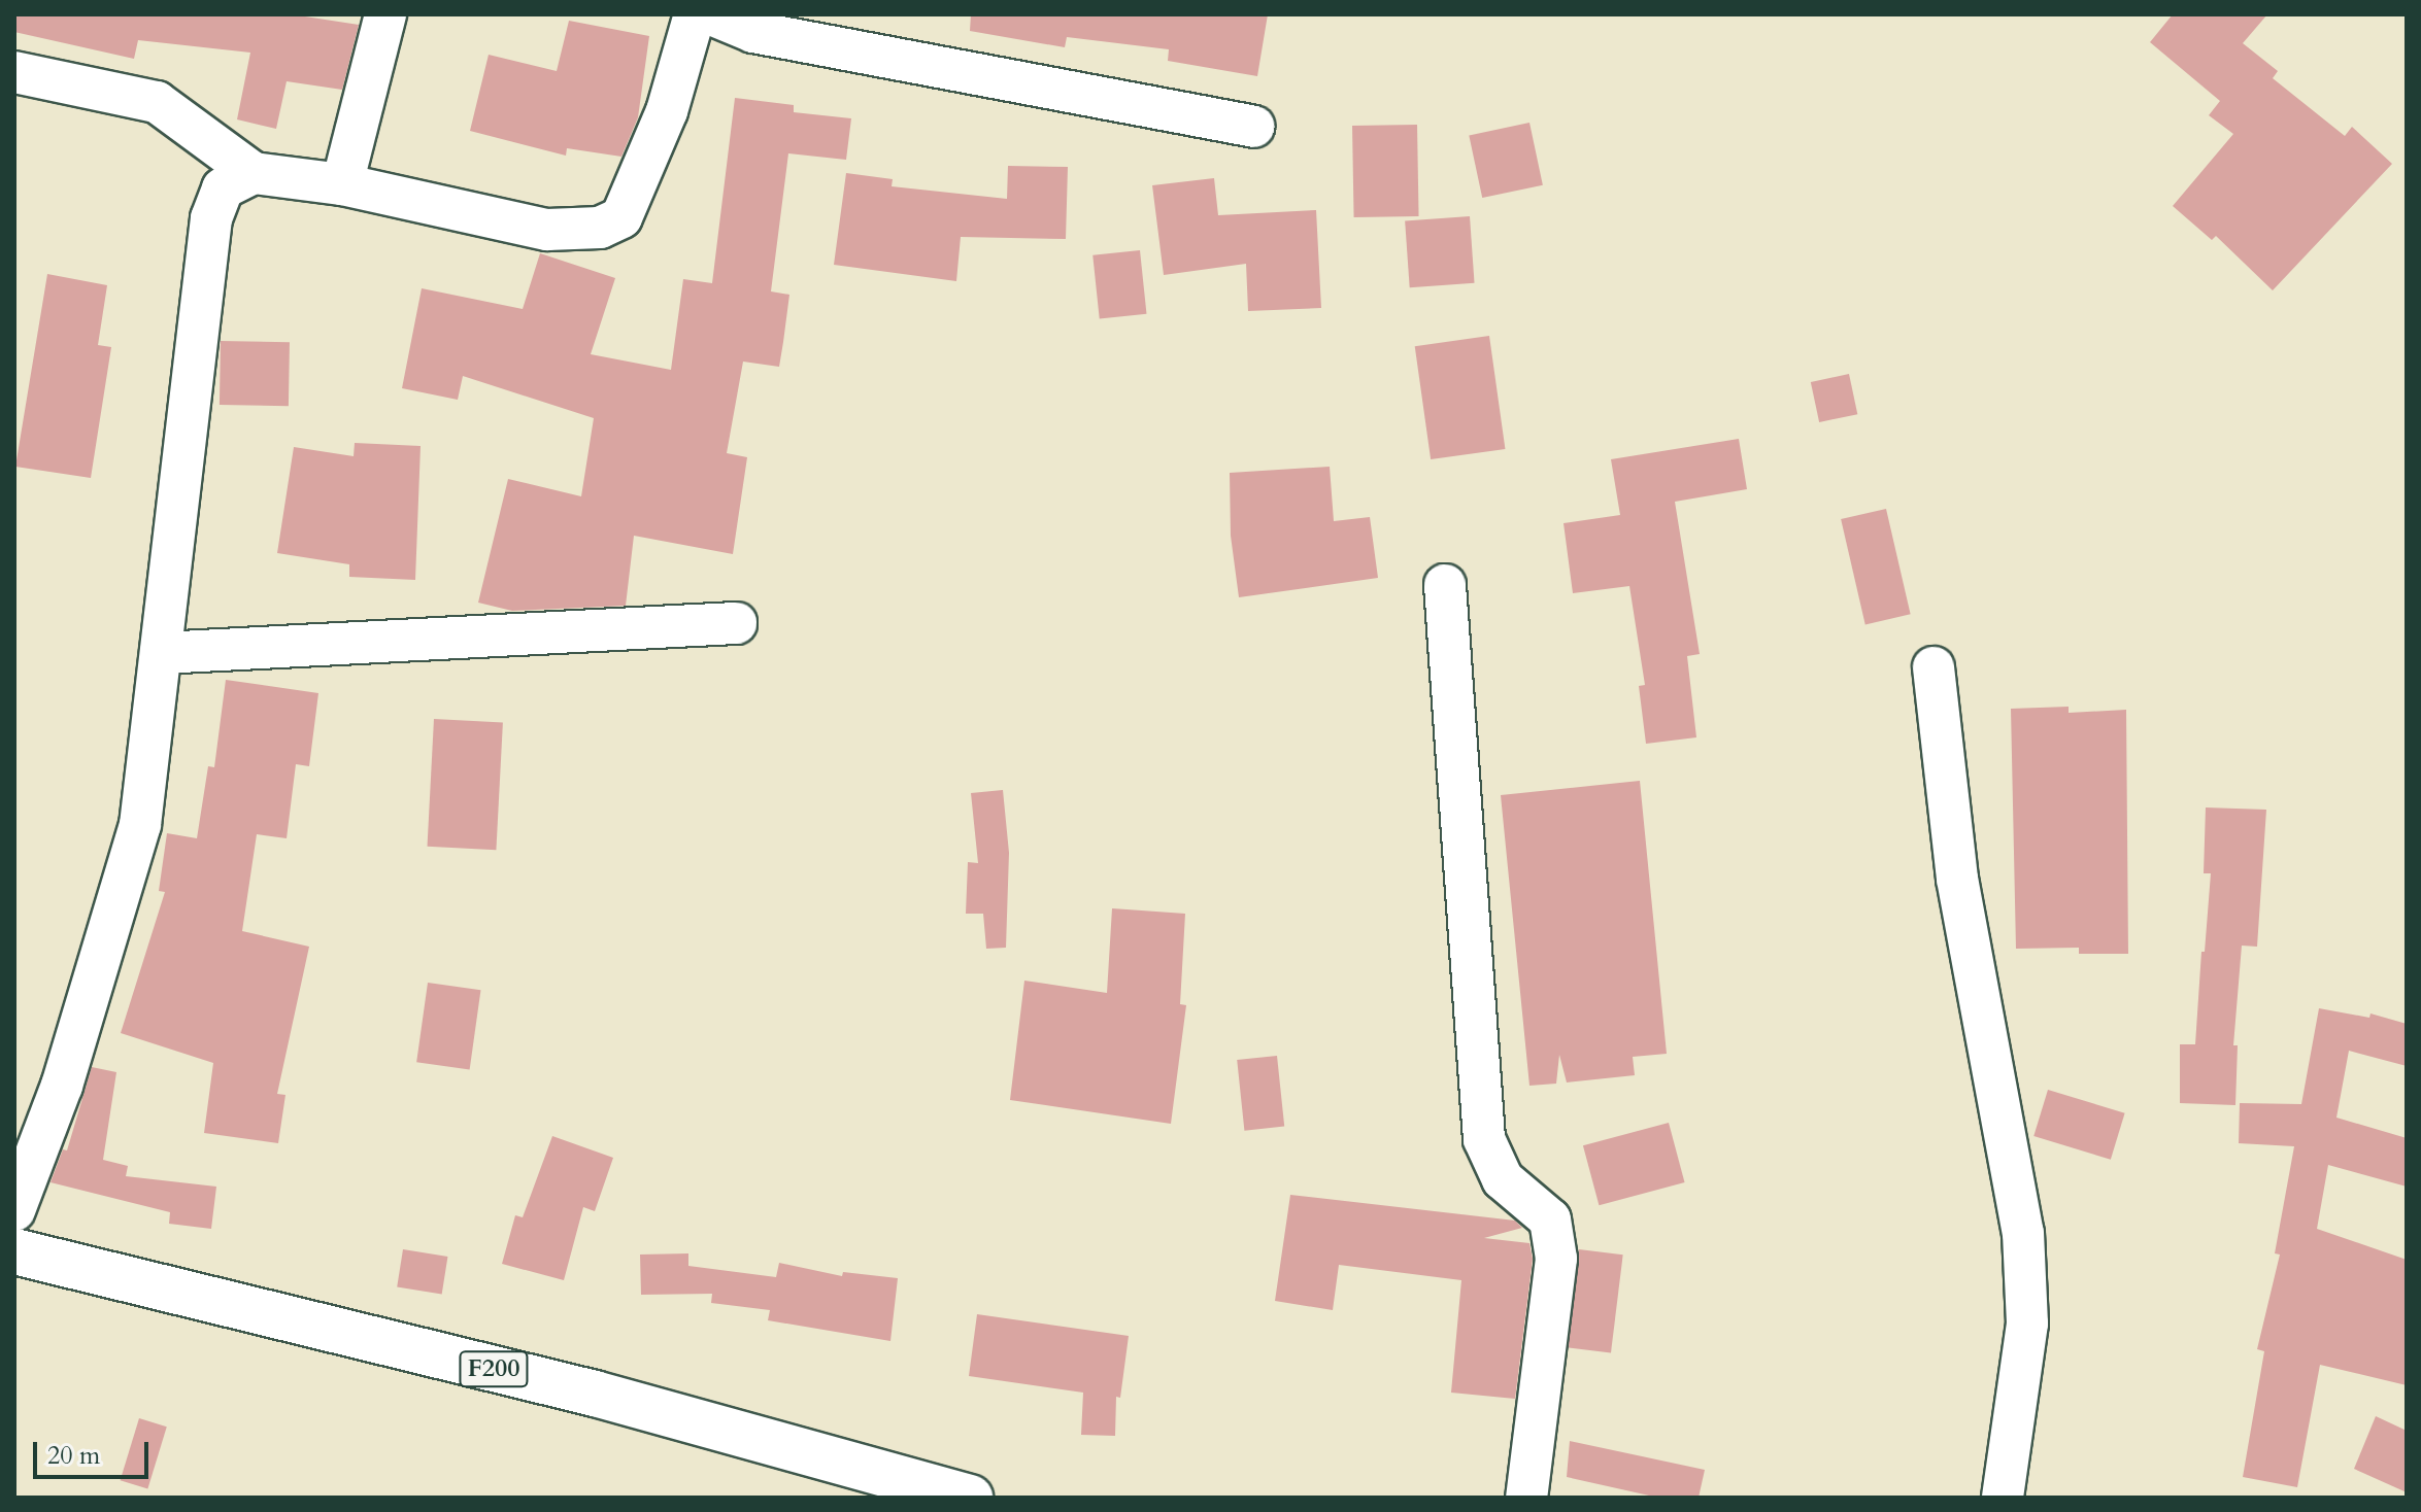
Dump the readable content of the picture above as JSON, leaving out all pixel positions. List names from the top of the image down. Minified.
{"streets":{"main road":["F200"]},"scale_bar":"20 m"}
